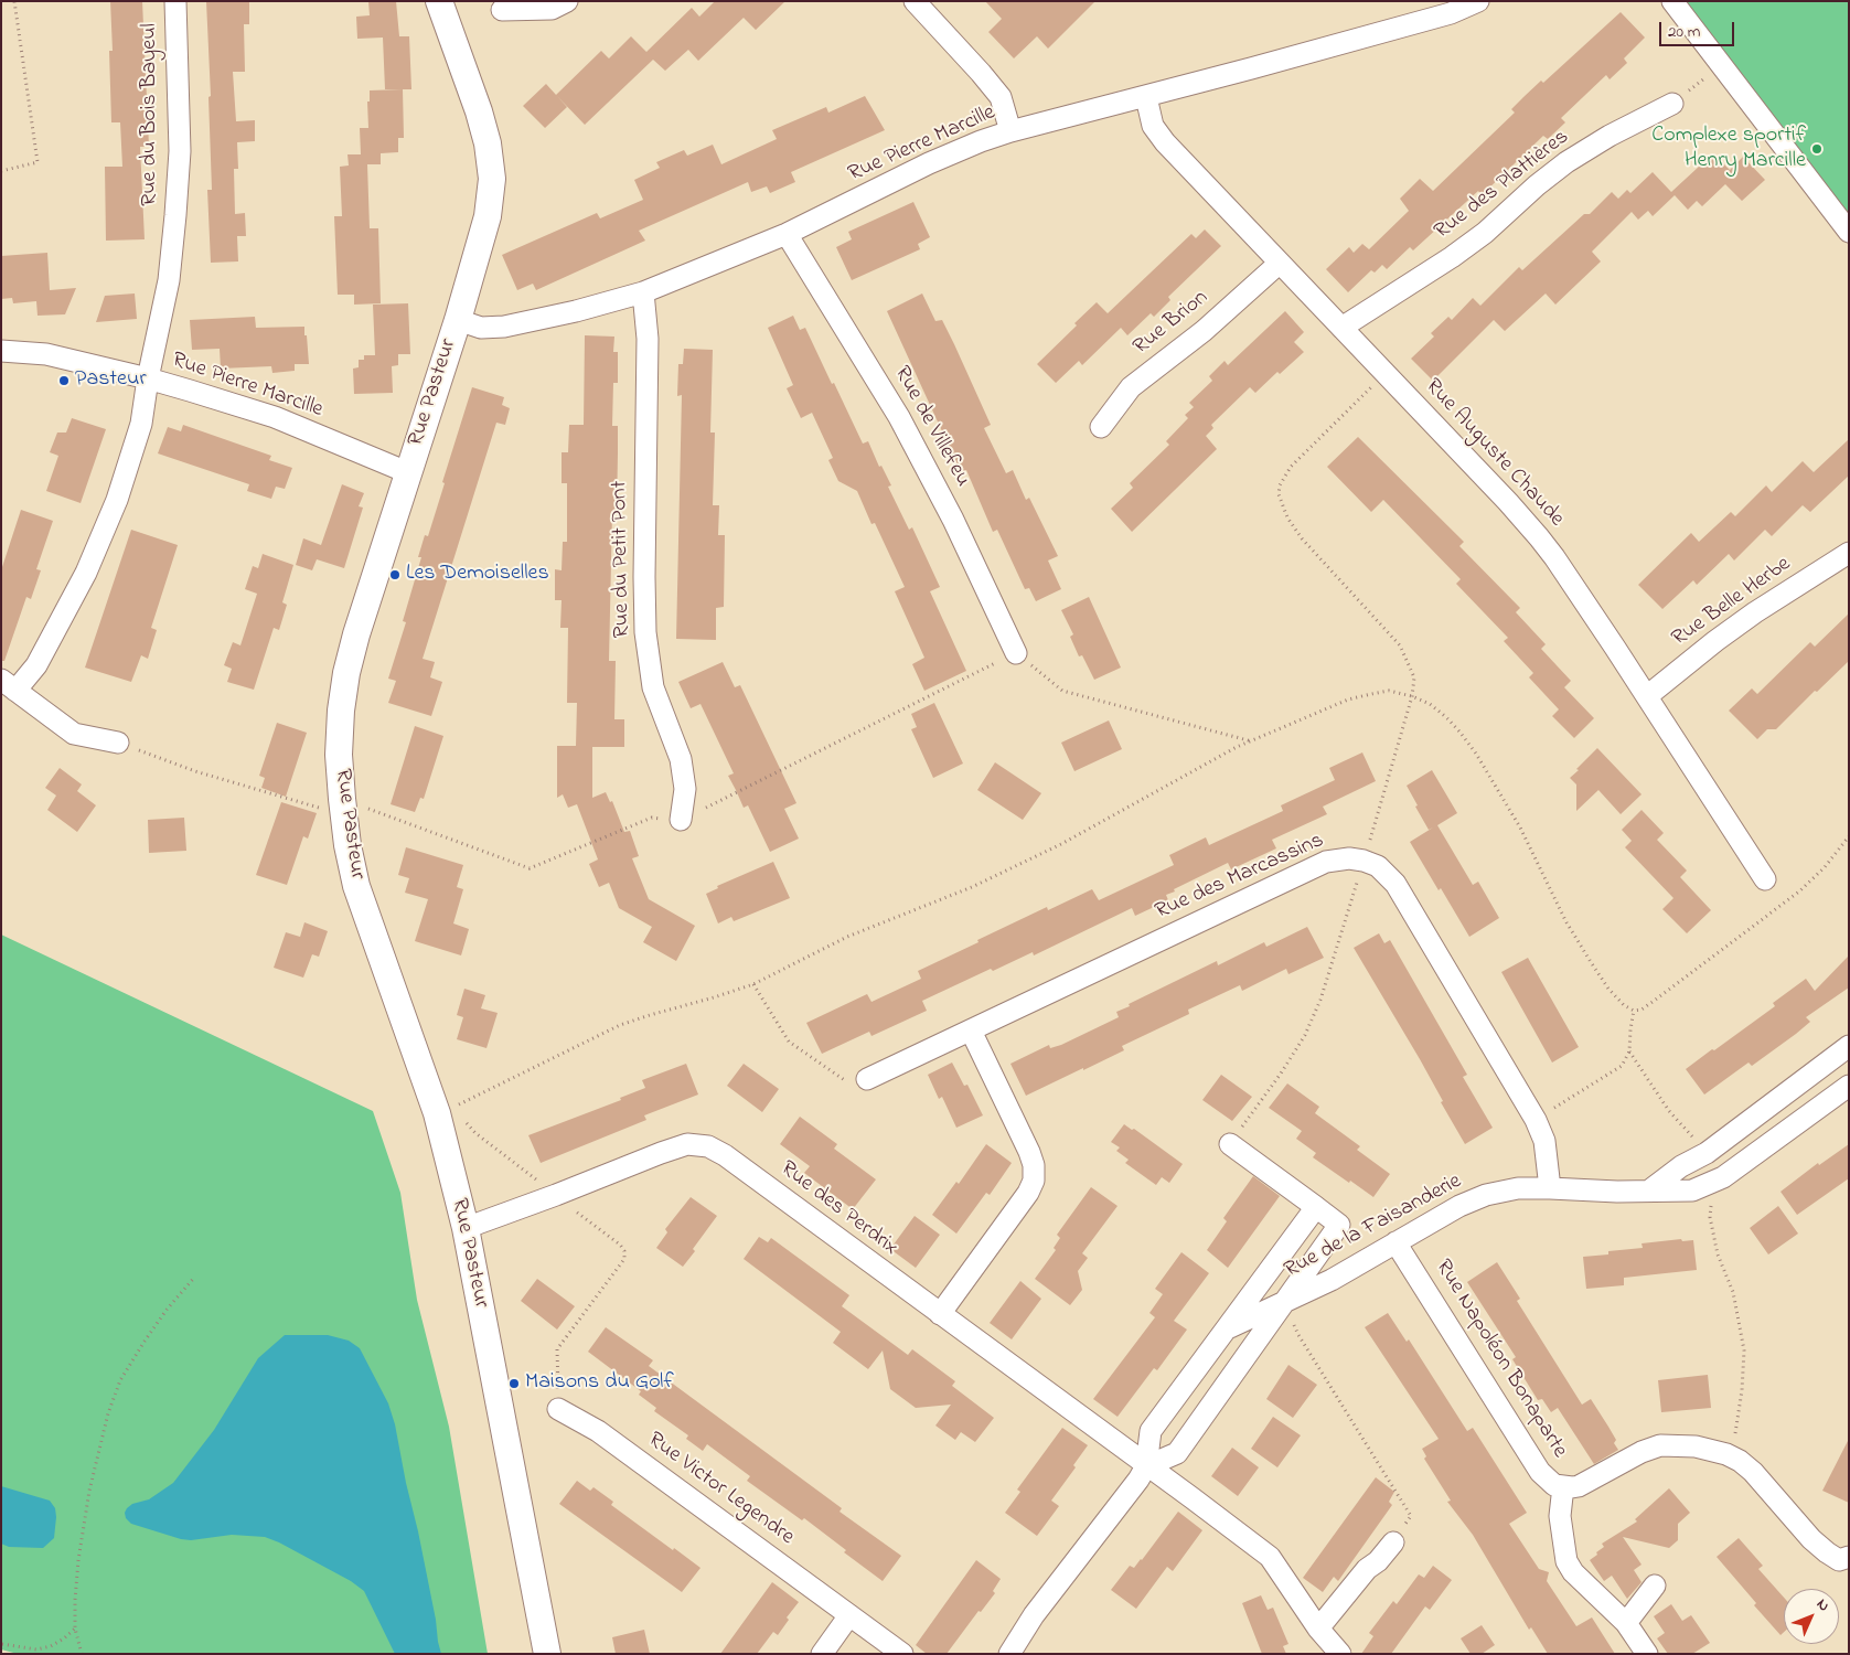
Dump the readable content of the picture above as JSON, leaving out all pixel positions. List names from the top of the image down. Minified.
{"streets":{"street":["Rue du Bois Bayeul","Rue Pierre Marcille","Rue des Plattières","Rue Brion","Rue Pasteur","Rue de Villefeu","Rue Auguste Chaude","Rue du Petit Pont","Rue Belle Herbe","Rue des Marcassins","Rue des Perdrix","Rue de la Faisanderie","Rue Napoléon Bonaparte","Rue Victor Legendre"]},"crossings":[["Rue du Bois Bayeul","Rue Pierre Marcille"],["Rue Pierre Marcille","Rue Pasteur"],["Rue Pierre Marcille","Rue de Villefeu"],["Rue Pierre Marcille","Rue Auguste Chaude"],["Rue Pierre Marcille","Rue du Petit Pont"],["Rue des Plattières","Rue Auguste Chaude"],["Rue Brion","Rue Auguste Chaude"],["Rue Pasteur","Rue des Perdrix"],["Rue Auguste Chaude","Rue Belle Herbe"],["Rue des Perdrix","Rue de la Faisanderie"],["Rue de la Faisanderie","Rue Napoléon Bonaparte"]],"places":["Complexe sportif Henry Marcille","Pasteur","Les Demoiselles","Maisons du Golf"],"scale_bar":"20 m","north":"top right"}
